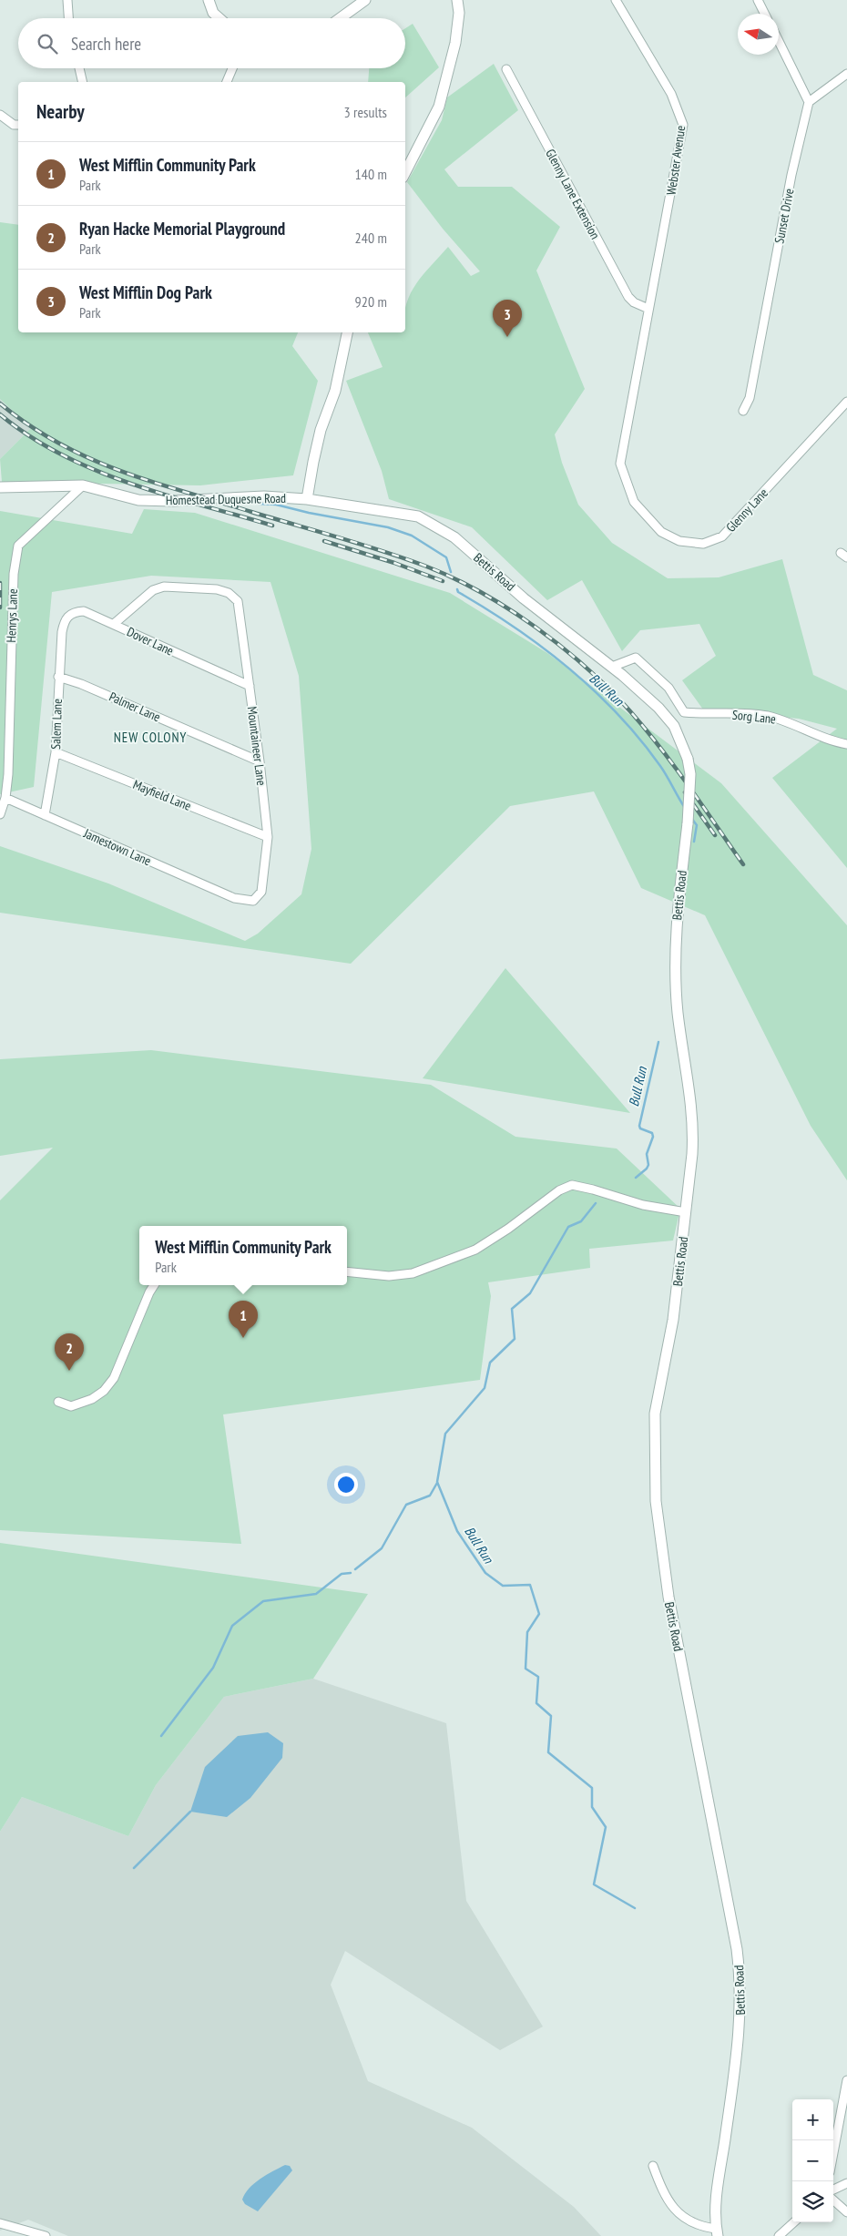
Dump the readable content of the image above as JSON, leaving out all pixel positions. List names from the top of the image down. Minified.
{"streets":{"street":["Webster Avenue","Glenny Lane Extension","Sunset Drive","Homestead Duquesne Road","Glenny Lane","Bettis Road","Henrys Lane","Dover Lane","Palmer Lane","Sorg Lane","Salem Lane","Mountaineer Lane","Mayfield Lane","Jamestown Lane"]},"crossings":[["Webster Avenue","Glenny Lane Extension"],["Webster Avenue","Glenny Lane"],["Glenny Lane Extension","Glenny Lane"],["Homestead Duquesne Road","Bettis Road"],["Homestead Duquesne Road","Henrys Lane"],["Bettis Road","Sorg Lane"],["Henrys Lane","Jamestown Lane"],["Dover Lane","Salem Lane"],["Dover Lane","Mountaineer Lane"],["Palmer Lane","Salem Lane"],["Palmer Lane","Mountaineer Lane"],["Salem Lane","Mayfield Lane"],["Salem Lane","Jamestown Lane"],["Mountaineer Lane","Mayfield Lane"],["Mountaineer Lane","Jamestown Lane"]],"districts":["NEW COLONY"],"water":["Bull Run"],"north":"left","page":{"search":"Search here","heading":["Nearby","3 results"],"list":[{"mark":"1","name":"West Mifflin Community Park","note":"Park","value":"140 m"},{"mark":"2","name":"Ryan Hacke Memorial Playground","note":"Park","value":"240 m"},{"mark":"3","name":"West Mifflin Dog Park","note":"Park","value":"920 m"}],"pins":["3","1","2"],"popup":["West Mifflin Community Park","Park"],"map_buttons":["+","−"]}}
